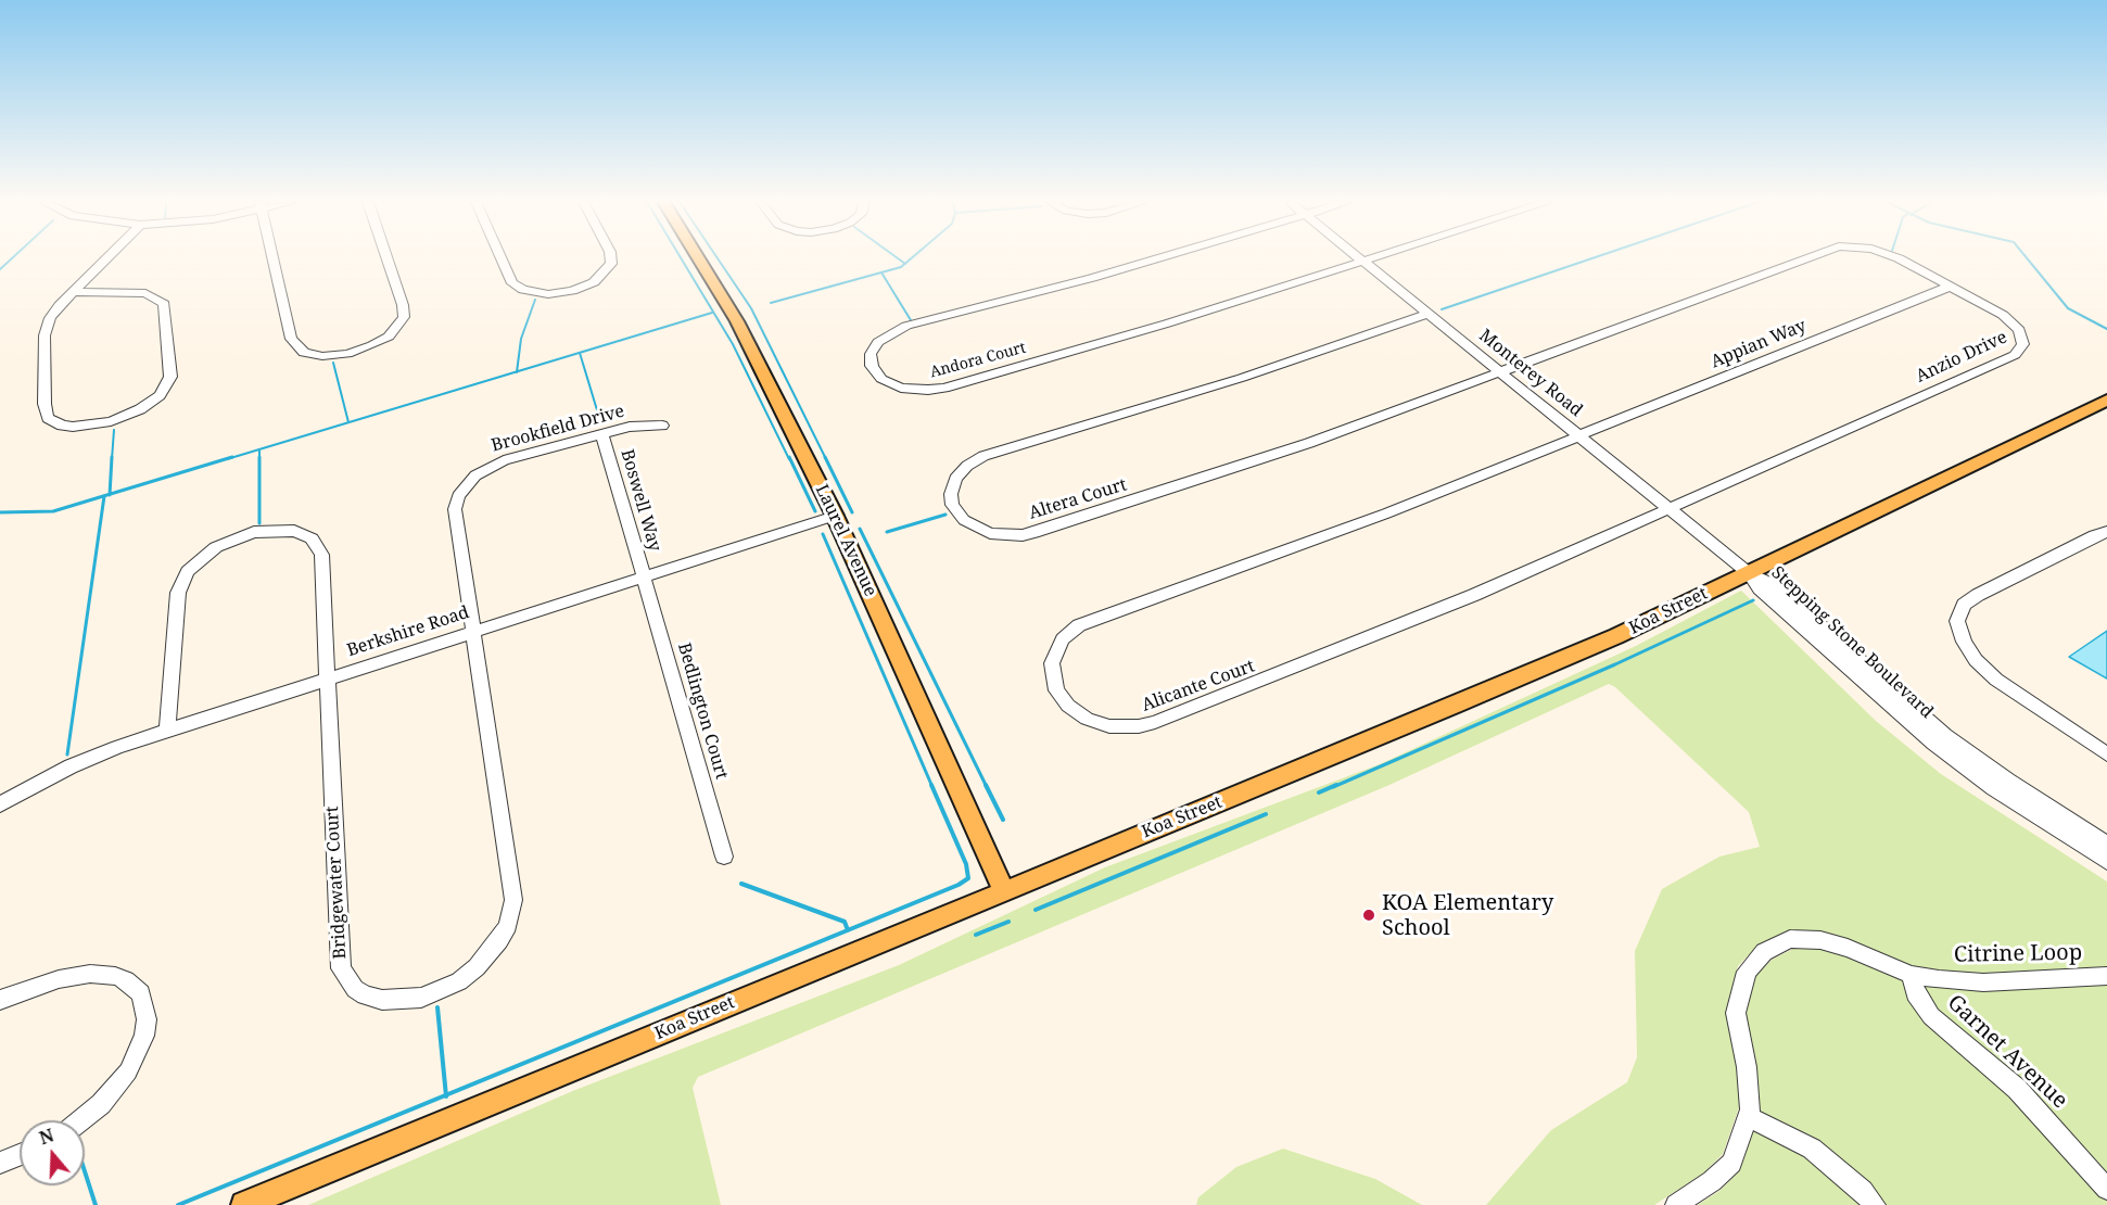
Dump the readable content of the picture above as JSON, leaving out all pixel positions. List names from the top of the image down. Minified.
{"streets":{"main road":["Laurel Avenue","Koa Street"],"street":["Appian Way","Anzio Drive","Andora Court","Monterey Road","Brookfield Drive","Altera Court","Boswell Way","Berkshire Road","Stepping Stone Boulevard","Alicante Court","Bedlington Court","Bridgewater Court","Citrine Loop","Garnet Avenue"]},"crossings":[["Appian Way","Anzio Drive"],["Appian Way","Monterey Road"],["Appian Way","Alicante Court"],["Anzio Drive","Monterey Road"],["Anzio Drive","Altera Court"],["Anzio Drive","Alicante Court"],["Andora Court","Monterey Road"],["Monterey Road","Altera Court"],["Monterey Road","Koa Street"],["Monterey Road","Stepping Stone Boulevard"],["Monterey Road","Alicante Court"],["Brookfield Drive","Boswell Way"],["Brookfield Drive","Berkshire Road"],["Brookfield Drive","Bridgewater Court"],["Boswell Way","Berkshire Road"],["Boswell Way","Bedlington Court"],["Laurel Avenue","Koa Street"],["Laurel Avenue","Berkshire Road"],["Koa Street","Stepping Stone Boulevard"],["Berkshire Road","Bedlington Court"],["Berkshire Road","Bridgewater Court"],["Citrine Loop","Garnet Avenue"]],"places":["KOA Elementary School"],"north":"top"}
